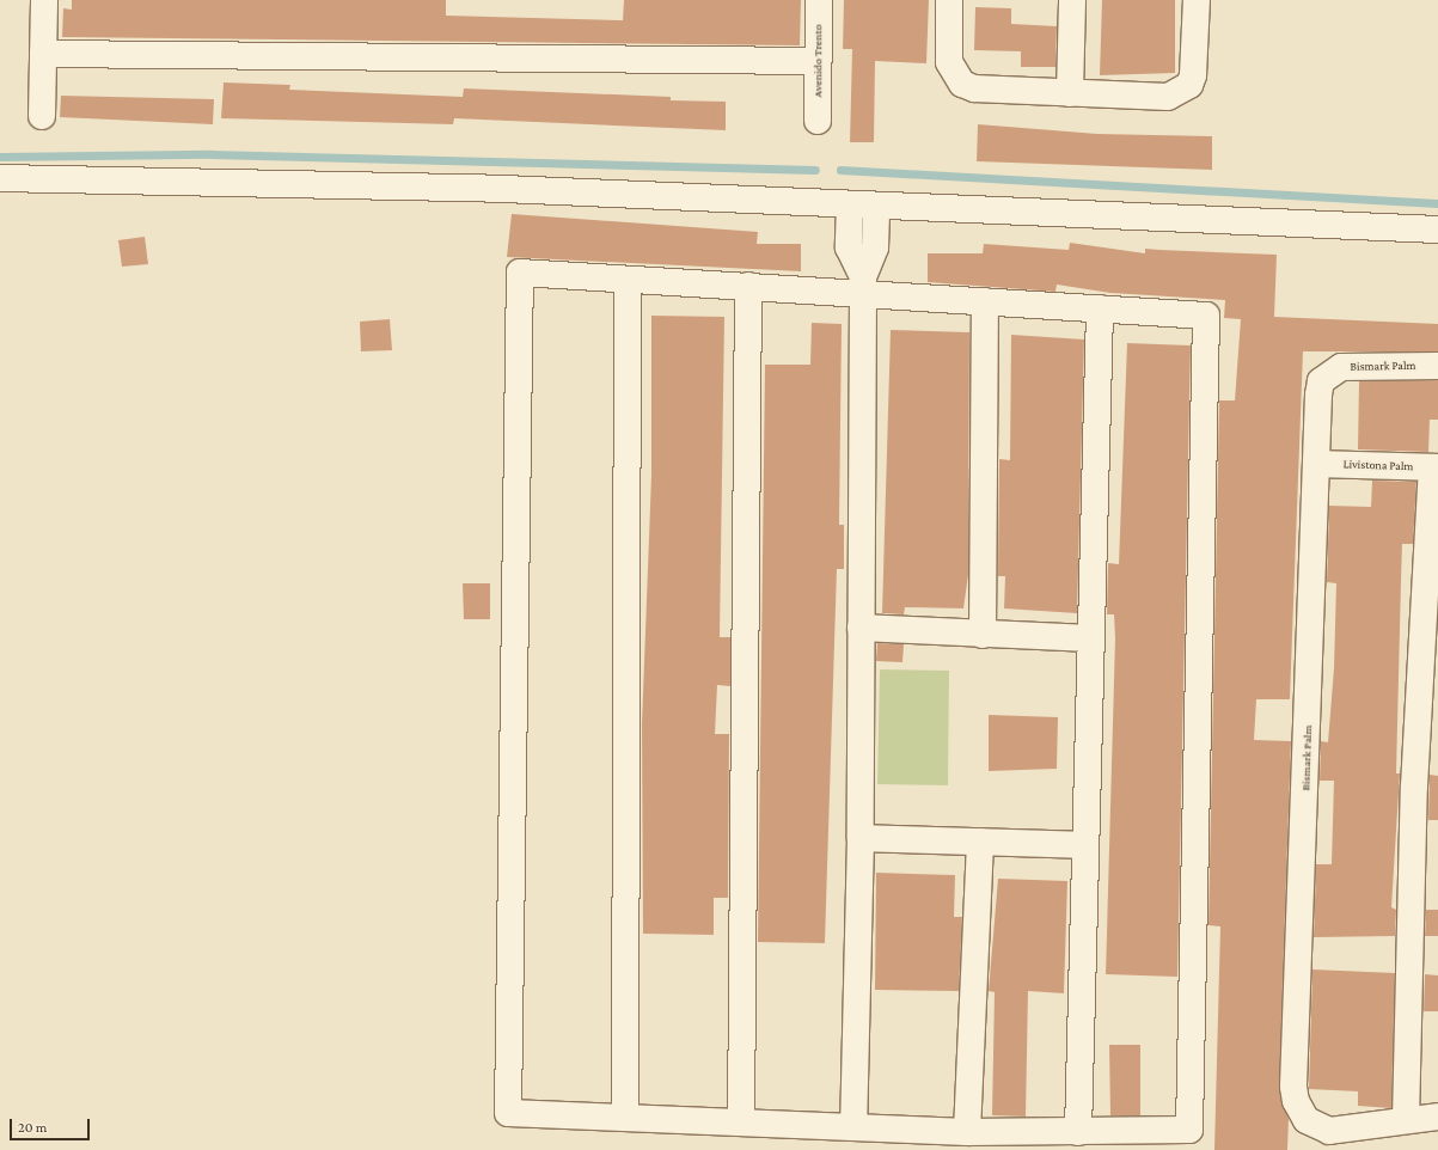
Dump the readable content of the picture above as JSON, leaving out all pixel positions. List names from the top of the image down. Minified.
{"streets":{"street":["Avenido Trento","Bismark Palm","Livistona Palm"]},"crossings":[["Bismark Palm","Livistona Palm"]],"scale_bar":"20 m"}
